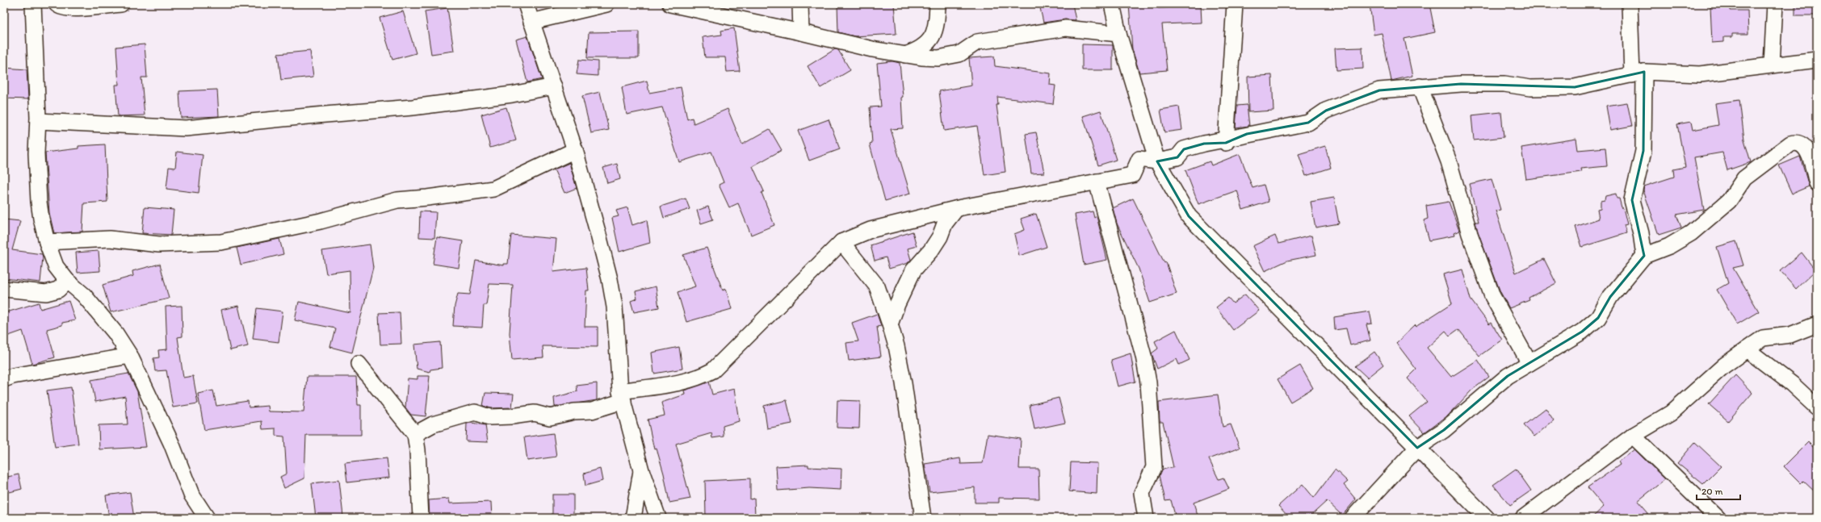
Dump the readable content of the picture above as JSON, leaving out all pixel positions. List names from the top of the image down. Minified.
{"scale_bar":"20 m"}
